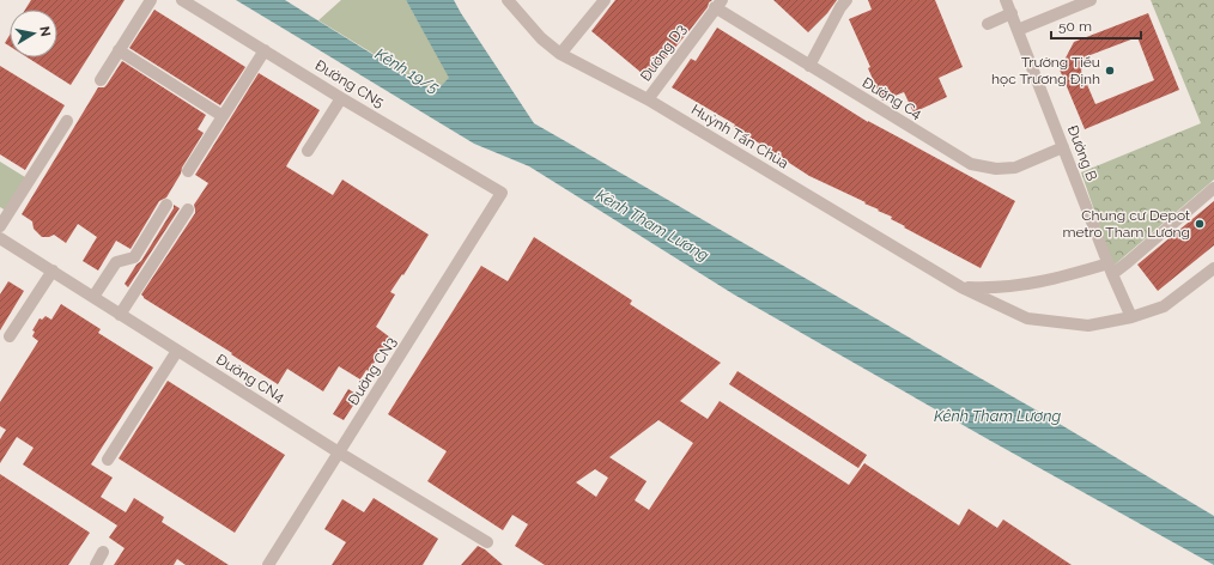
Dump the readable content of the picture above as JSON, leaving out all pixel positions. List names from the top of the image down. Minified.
{"streets":{"street":["Đường D3","Đường CN5","Đường C4","Huỳnh Tấn Chùa","Đường B","Đường CN3","Đường CN4"]},"crossings":[["Đường D3","Đường C4"],["Đường D3","Huỳnh Tấn Chùa"],["Đường CN5","Đường CN3"],["Đường C4","Đường B"],["Huỳnh Tấn Chùa","Đường B"],["Đường CN3","Đường CN4"]],"water":["Kênh 19/5","Kênh Tham Lương"],"places":["Trường Tiểu học Trương Định","Chung cư Depot metro Tham Lương"],"scale_bar":"50 m","north":"right"}
